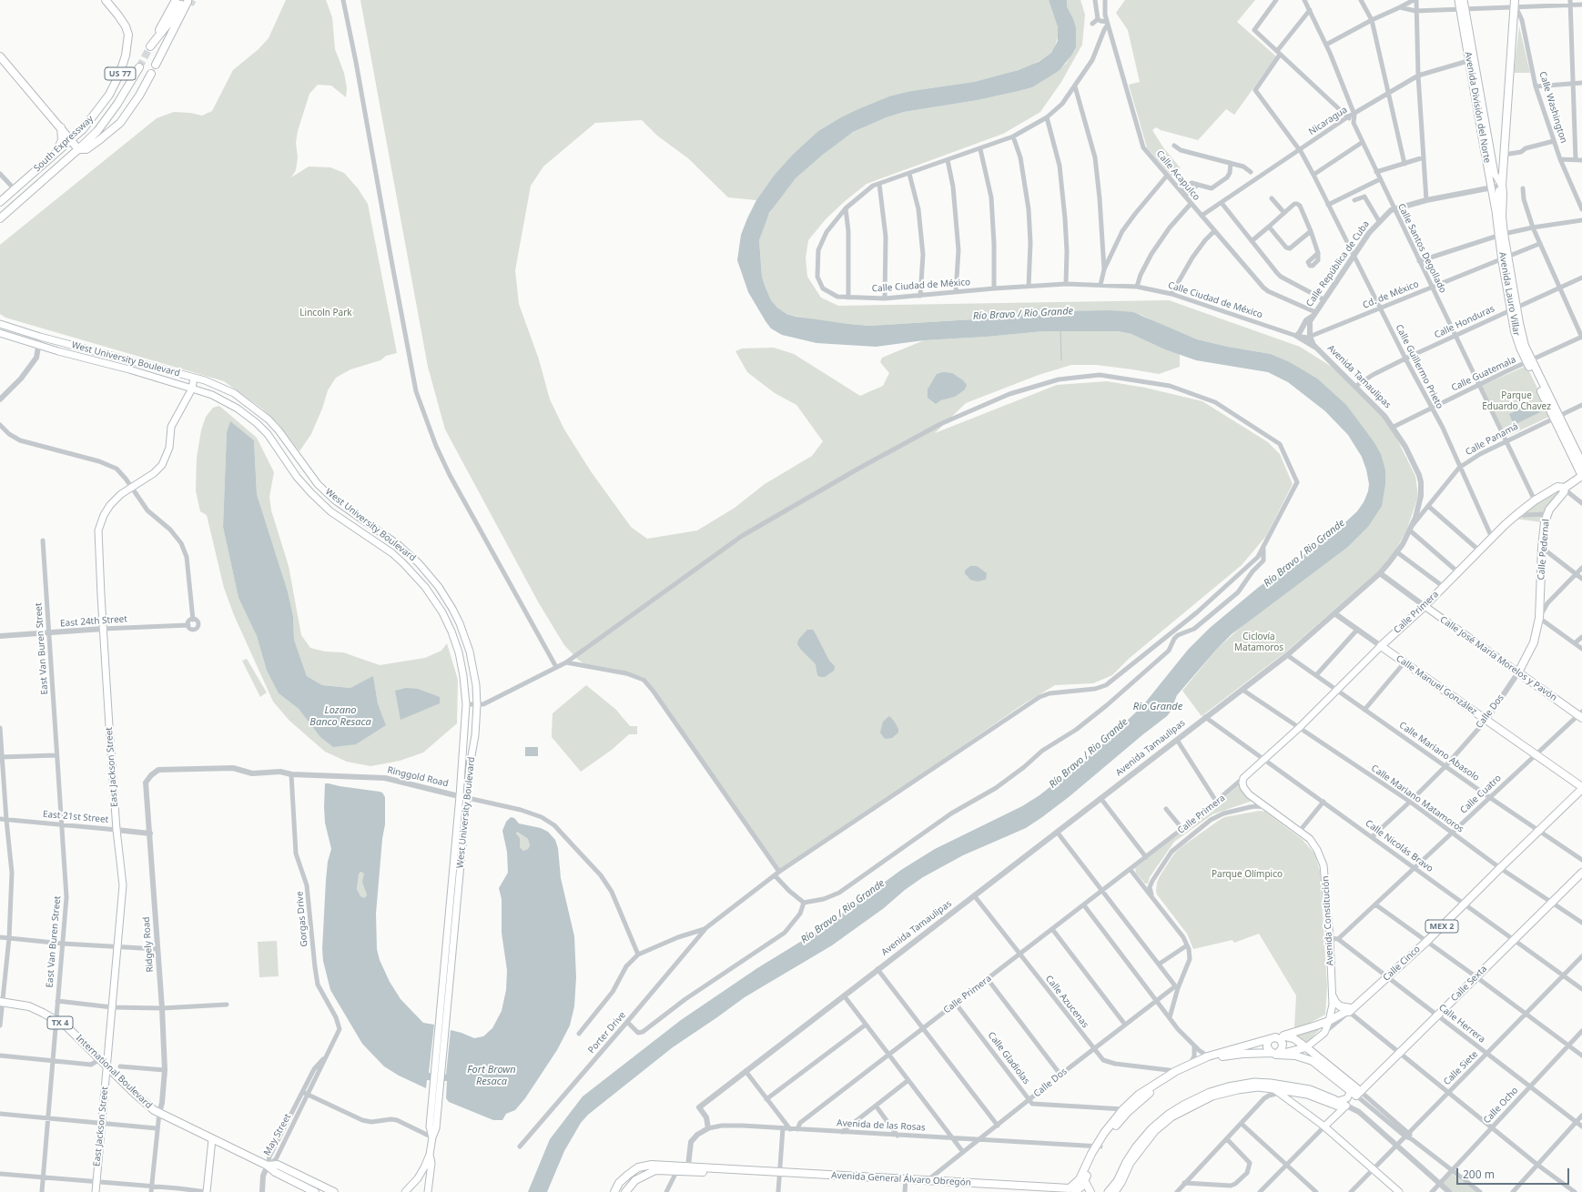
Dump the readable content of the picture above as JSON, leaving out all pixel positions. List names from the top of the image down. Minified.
{"streets":{"main road":["US 77","Avenida División del Norte","South Expressway","Avenida Lauro Villar","West University Boulevard","Calle Pedernal","Calle Primera","Calle José María Morelos y Pavón","Calle Manuel González","Calle Dos","East Jackson Street","Avenida Constitución","MEX 2","Calle Cinco","Calle Sexta","TX 4","International Boulevard","Avenida General Álvaro Obregón"],"street":["Calle Washington","Nicaragua","Calle Acapulco","Calle Santos Degollado","Calle República de Cuba","Calle Ciudad de México","Cd. de México","Calle Honduras","Calle Guillermo Prieto","Calle Guatemala","Avenida Tamaulipas","Calle Panamá","East 24th Street","East Van Buren Street","Calle Mariano Abasolo","Ringgold Road","Calle Cuatro","Calle Mariano Matamoros","East 21st Street","Calle Nicolás Bravo","Gorgas Drive","Ridgely Road","Calle Azucenas","Calle Herrera","Porter Drive","Calle Gladiolas","Calle Siete","Calle Ocho","Avenida de las Rosas","May Street"]},"crossings":[["Avenida División del Norte","Nicaragua"],["Avenida División del Norte","Calle República de Cuba"],["Avenida División del Norte","Avenida Lauro Villar"],["Calle Washington","Avenida Lauro Villar"],["Nicaragua","Calle Acapulco"],["Nicaragua","Calle Guillermo Prieto"],["Calle Acapulco","Calle República de Cuba"],["Calle Acapulco","Calle Ciudad de México"],["Calle Santos Degollado","Calle República de Cuba"],["Calle Santos Degollado","Cd. de México"],["Calle Santos Degollado","Calle Honduras"],["Calle Santos Degollado","Calle Guatemala"],["Calle Santos Degollado","Calle Panamá"],["Calle Santos Degollado","Calle Primera"],["Calle República de Cuba","Calle Ciudad de México"],["Calle República de Cuba","Avenida Lauro Villar"],["Calle República de Cuba","Cd. de México"],["Calle República de Cuba","Calle Guillermo Prieto"],["Calle República de Cuba","Avenida Tamaulipas"],["Calle Ciudad de México","Cd. de México"],["Calle Ciudad de México","Avenida Tamaulipas"],["Avenida Lauro Villar","Cd. de México"],["Avenida Lauro Villar","Calle Honduras"],["Avenida Lauro Villar","Calle Guatemala"],["Avenida Lauro Villar","Calle Panamá"],["Avenida Lauro Villar","Calle Primera"],["Cd. de México","Calle Guillermo Prieto"],["Cd. de México","Avenida Tamaulipas"],["Calle Honduras","Calle Guillermo Prieto"],["Calle Honduras","Avenida Tamaulipas"],["West University Boulevard","East Jackson Street"],["West University Boulevard","Ringgold Road"],["Calle Guillermo Prieto","Calle Guatemala"],["Calle Guillermo Prieto","Calle Panamá"],["Calle Guillermo Prieto","Calle Primera"],["Calle Guatemala","Avenida Tamaulipas"],["Avenida Tamaulipas","Calle Panamá"],["Avenida Tamaulipas","Calle José María Morelos y Pavón"],["Avenida Tamaulipas","Calle Mariano Abasolo"],["Avenida Tamaulipas","Calle Mariano Matamoros"],["Avenida Tamaulipas","Calle Nicolás Bravo"],["Avenida Tamaulipas","Calle Azucenas"],["Avenida Tamaulipas","Avenida de las Rosas"],["Calle Pedernal","Calle Primera"],["Calle Pedernal","Calle Dos"],["Calle Primera","Calle José María Morelos y Pavón"],["Calle Primera","Calle Manuel González"],["Calle Primera","Calle Mariano Abasolo"],["Calle Primera","Calle Mariano Matamoros"],["Calle Primera","Calle Nicolás Bravo"],["Calle Primera","Avenida Constitución"],["Calle Primera","Calle Azucenas"],["Calle Primera","Calle Gladiolas"],["Calle Primera","Avenida de las Rosas"],["East 24th Street","East Van Buren Street"],["East 24th Street","East Jackson Street"],["East Van Buren Street","East 21st Street"],["East Van Buren Street","International Boulevard"],["Calle José María Morelos y Pavón","Calle Dos"],["Calle José María Morelos y Pavón","Calle Cuatro"],["Calle Manuel González","Calle Dos"],["Calle Manuel González","Calle Cuatro"],["Calle Manuel González","Calle Cinco"],["Calle Dos","Calle Mariano Abasolo"],["Calle Dos","Calle Mariano Matamoros"],["Calle Dos","Calle Nicolás Bravo"],["Calle Dos","Calle Azucenas"],["Calle Dos","Calle Gladiolas"],["Calle Dos","Avenida de las Rosas"],["Calle Dos","Avenida General Álvaro Obregón"],["Calle Mariano Abasolo","Calle Cuatro"],["Calle Mariano Abasolo","Calle Cinco"],["East Jackson Street","East 21st Street"],["East Jackson Street","International Boulevard"],["Ringgold Road","Gorgas Drive"],["Ringgold Road","Ridgely Road"],["Calle Cuatro","Calle Mariano Matamoros"],["Calle Cuatro","Calle Nicolás Bravo"],["Calle Cuatro","Calle Herrera"],["Calle Mariano Matamoros","Calle Cinco"],["Calle Mariano Matamoros","Calle Sexta"],["East 21st Street","Ridgely Road"],["Calle Nicolás Bravo","Calle Cinco"],["Calle Nicolás Bravo","Calle Sexta"],["Calle Nicolás Bravo","Calle Siete"],["Gorgas Drive","May Street"],["Avenida Constitución","Calle Cinco"],["Ridgely Road","International Boulevard"],["Calle Cinco","Calle Herrera"],["Calle Sexta","Calle Herrera"],["Calle Herrera","Calle Siete"],["Calle Herrera","Calle Ocho"],["International Boulevard","May Street"],["Avenida de las Rosas","Avenida General Álvaro Obregón"]],"water":["Río Bravo / Rio Grande","Rio Grande","Lozano Banco Resaca","Fort Brown Resaca"],"parks":["Lincoln Park","Parque Eduardo Chavez","Ciclovía Matamoros","Parque Olímpico"],"scale_bar":"200 m"}
